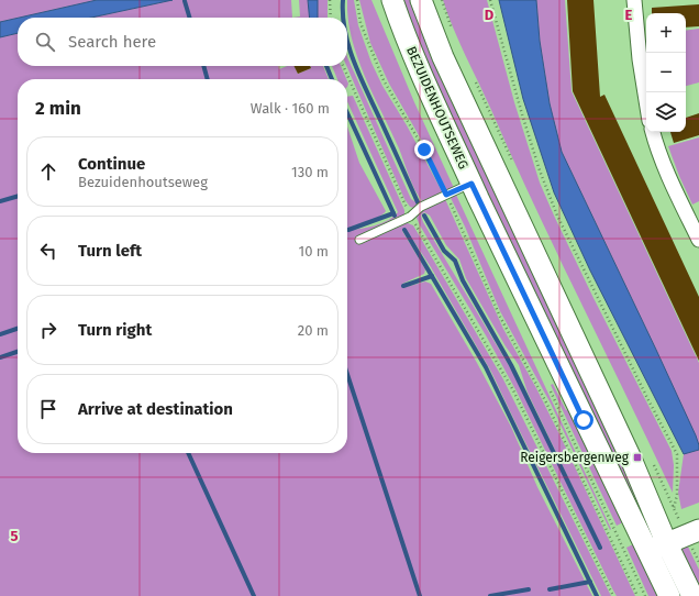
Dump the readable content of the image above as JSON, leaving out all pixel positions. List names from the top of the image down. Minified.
{"streets":{"main road":["BEZUIDENHOUTSEWEG"]},"places":{"transit":["Reigersbergenweg"]},"page":{"map_buttons":["+","−"],"search":"Search here","heading":["2 min","Walk · 160 m"],"list":[["Continue","Bezuidenhoutseweg","130 m"],["Turn left","10 m"],["Turn right","20 m"],"Arrive at destination"]},"grid":{"columns":["D","E"],"rows":["5"]}}
